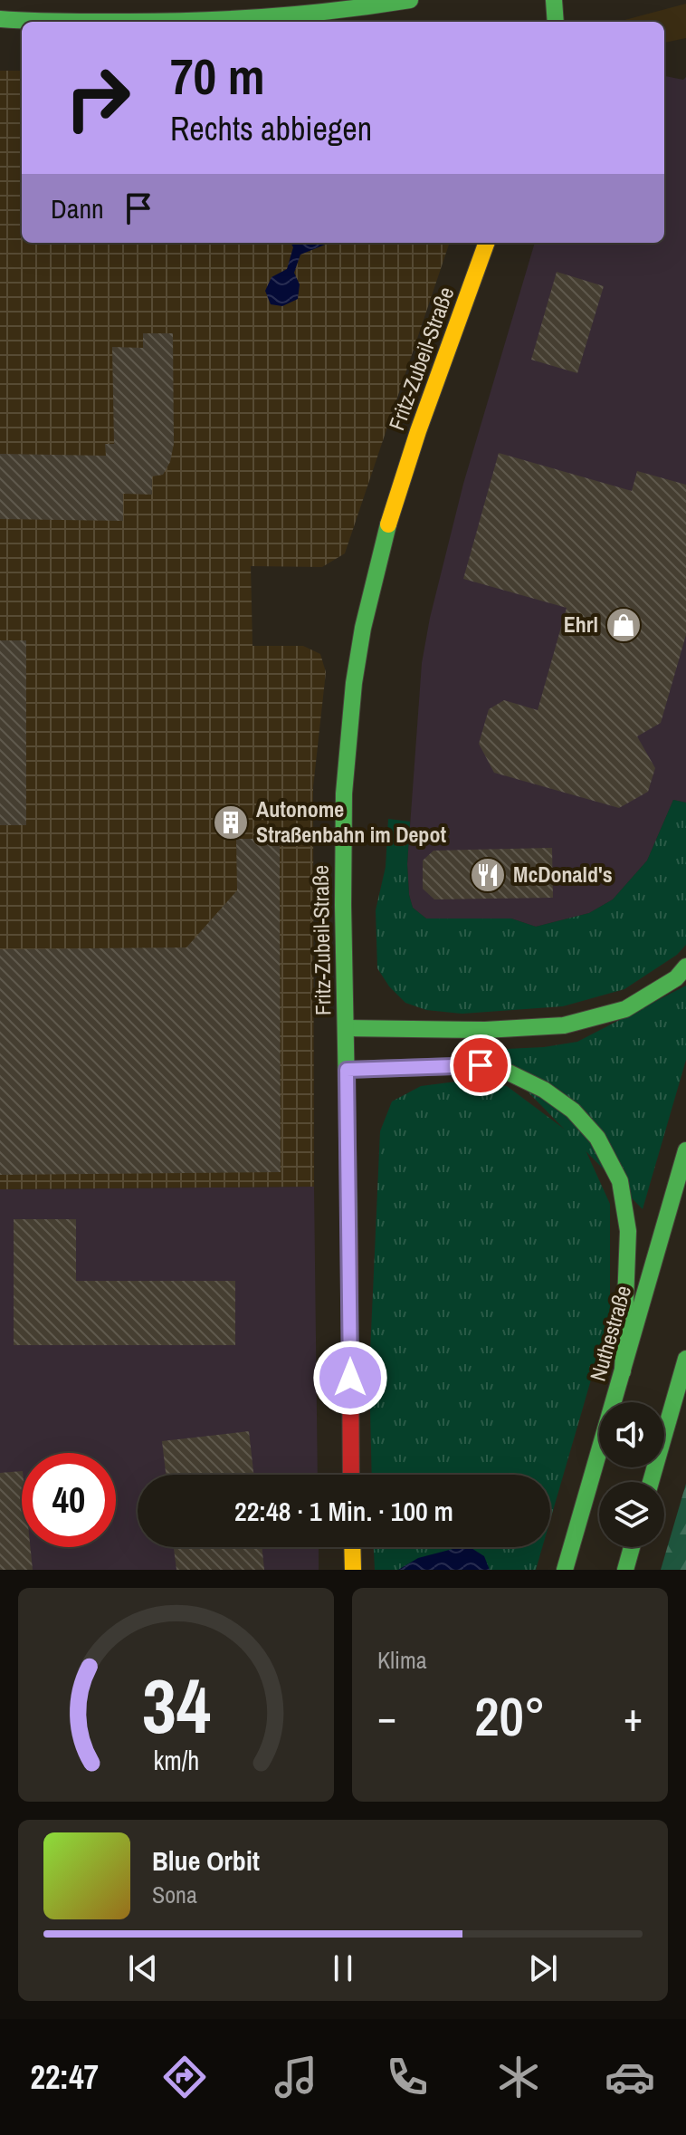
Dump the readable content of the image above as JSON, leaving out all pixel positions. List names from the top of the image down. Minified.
{"streets":{"main road":["Fritz-Zubeil-Straße","Nuthestraße"]},"places":{"shop":["Ehrl"],"building":["Autonome Straßenbahn im Depot"],"restaurant":["McDonald's"]},"page":{"turn":["70 m","Rechts abbiegen"],"then":"Dann","limit":"40","trip":"22:48 · 1 Min. · 100 m","tile":"Klima","heat":["−","20°","+"],"song":["Blue Orbit","Sona"],"tabs":"22:47","gauge":["34","km/h"]}}
